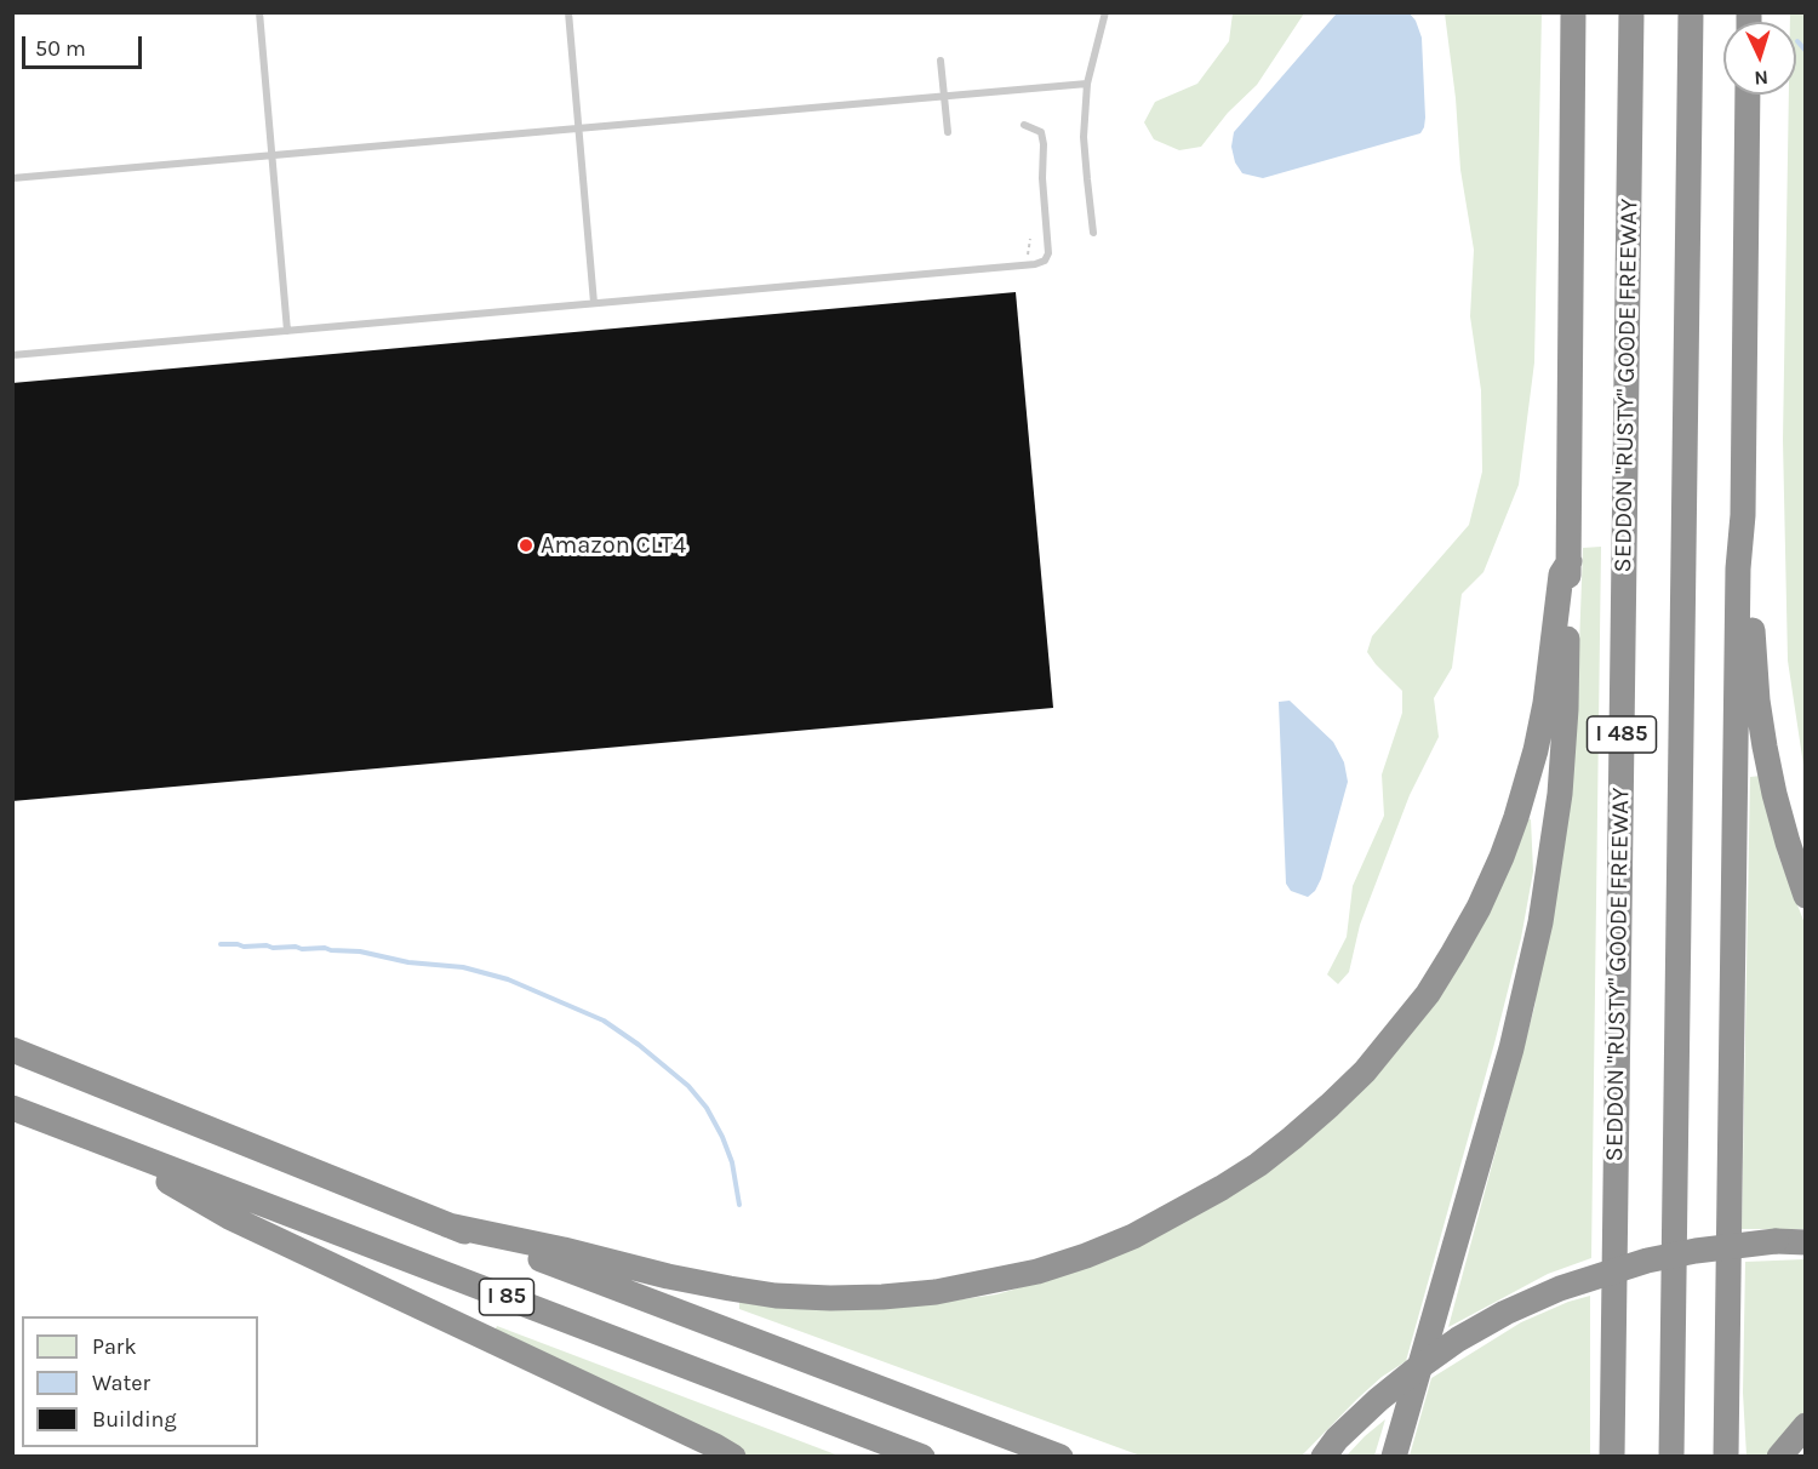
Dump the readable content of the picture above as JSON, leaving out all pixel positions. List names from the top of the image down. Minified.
{"streets":{"highway":["SEDDON \"RUSTY\" GOODE FREEWAY","I 485","I 85"]},"places":["Amazon CLT4"],"legend":["Park","Water","Building"],"scale_bar":"50 m","north":"bottom"}
